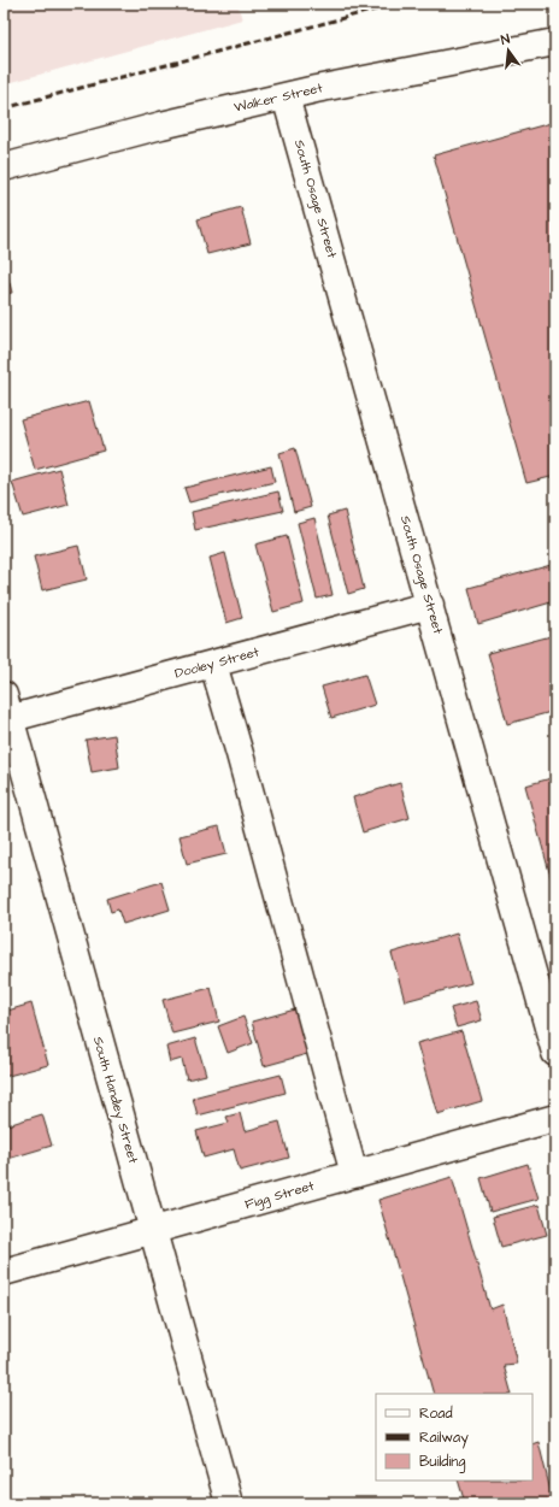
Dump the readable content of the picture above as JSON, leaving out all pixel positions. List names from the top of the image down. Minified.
{"streets":{"street":["Walker Street","South Osage Street","Dooley Street","South Handley Street","Figg Street"]},"crossings":[["Walker Street","South Osage Street"],["South Osage Street","Dooley Street"],["Dooley Street","South Handley Street"],["South Handley Street","Figg Street"]],"legend":["Road","Railway","Building"],"north":"top"}
